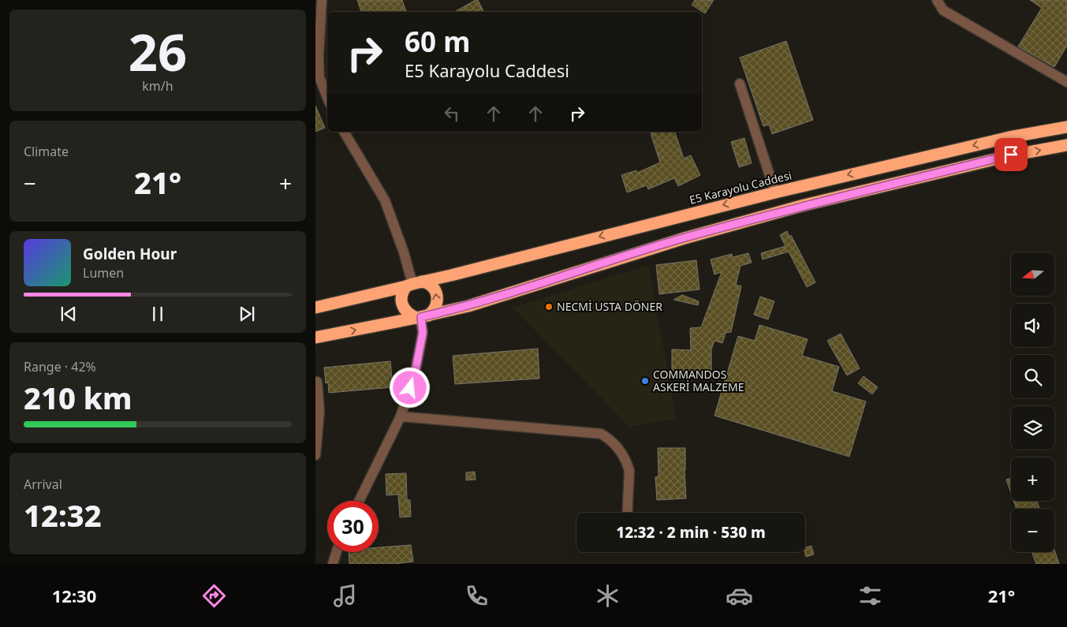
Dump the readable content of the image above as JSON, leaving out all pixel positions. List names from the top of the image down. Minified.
{"streets":{"highway":["E5 Karayolu Caddesi"]},"places":["NECMİ USTA DÖNER","COMMANDOS ASKERİ MALZEME"],"north":"left","page":{"tile":[["26","km/h"],"Climate",["Range · 42%","210 km"],["Arrival","12:32"]],"turn":["60 m","E5 Karayolu Caddesi"],"heat":["−","21°","+"],"song":["Golden Hour","Lumen"],"map_buttons":["+","−"],"limit":"30","trip":"12:32 · 2 min · 530 m","tabs":["12:30","21°"]}}
